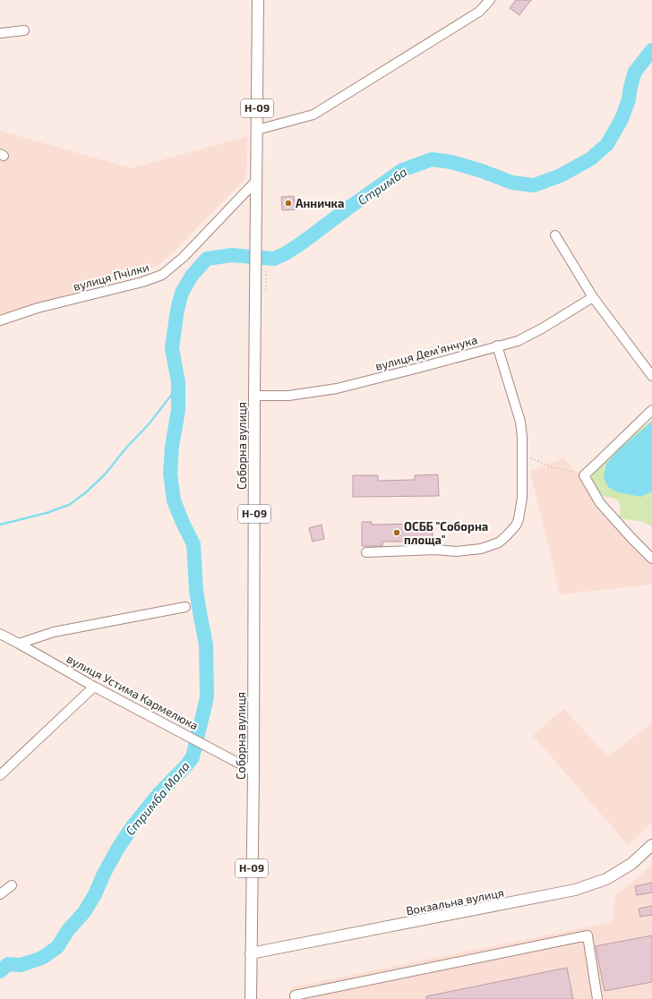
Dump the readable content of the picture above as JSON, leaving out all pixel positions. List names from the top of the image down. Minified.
{"streets":{"main road":["Н-09","Соборна вулиця","Вокзальна вулиця"],"street":["вулиця Пчілки","вулиця Демʼянчука","вулиця Устима Кармелюка"]},"crossings":[["вулиця Пчілки","Соборна вулиця"],["вулиця Демʼянчука","Соборна вулиця"],["Соборна вулиця","вулиця Устима Кармелюка"],["Соборна вулиця","Вокзальна вулиця"]],"water":["Стримба","Стримба Мала"],"places":["Анничка","ОСББ \"Соборна площа\""]}
